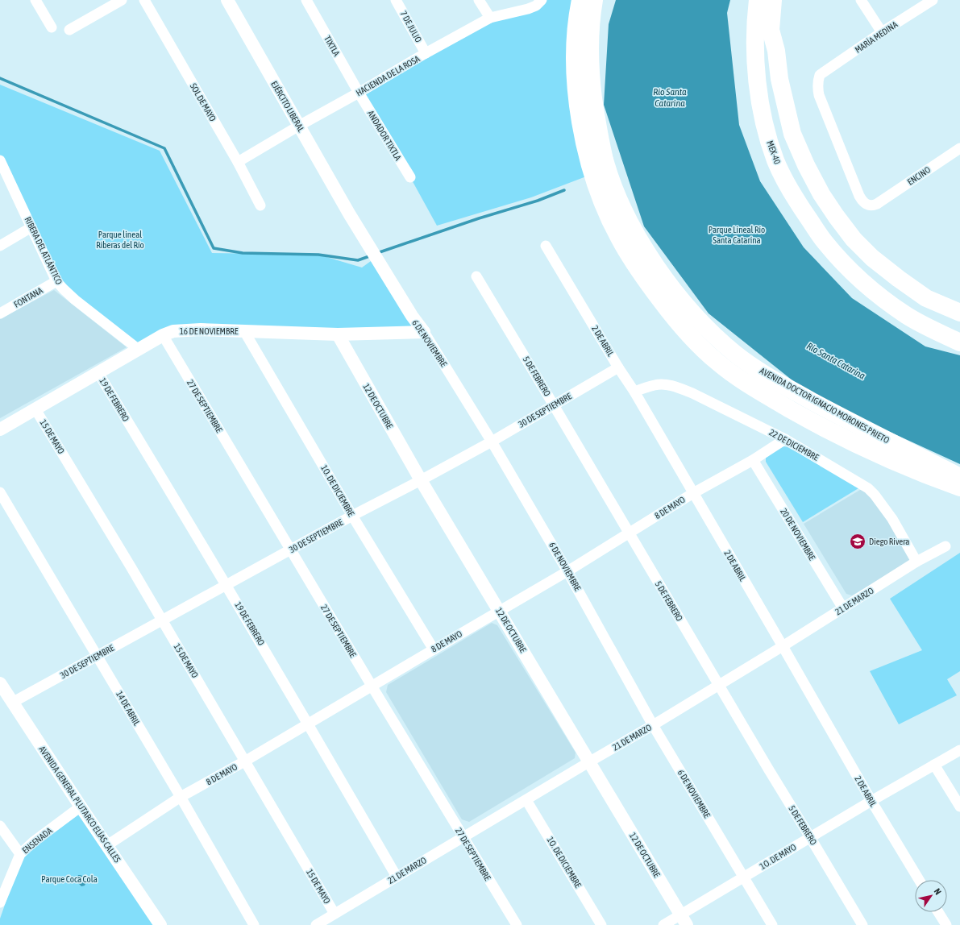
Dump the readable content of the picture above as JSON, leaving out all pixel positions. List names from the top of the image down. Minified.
{"streets":{"highway":["MEX-40","AVENIDA DOCTOR IGNACIO MORONES PRIETO"],"street":["7 DE JULIO","MARÍA MEDINA","TIXTLA","HACIENDA DE LA ROSA","SOL DE MAYO","EJÉRCITO LIBERAL","ANDADOR TIXTLA","ENCINO","RIBERA DEL ATLÁNTICO","FONTANA","16 DE NOVIEMBRE","2 DE ABRIL","6 DE NOVIEMBRE","5 DE FEBRERO","19 DE FEBRERO","27 DE SEPTIEMBRE","12 DE OCTUBRE","30 DE SEPTIEMBRE","15 DE MAYO","22 DE DICIEMBRE","1O. DE DICIEMBRE","8 DE MAYO","20 DE NOVIEMBRE","21 DE MARZO","14 DE ABRIL","AVENIDA GENERAL PLUTARCO ELÍAS CALLES","ENSENADA","1O. DE MAYO"]},"crossings":[["7 DE JULIO","HACIENDA DE LA ROSA"],["MARÍA MEDINA","ENCINO"],["TIXTLA","HACIENDA DE LA ROSA"],["TIXTLA","ANDADOR TIXTLA"],["HACIENDA DE LA ROSA","SOL DE MAYO"],["HACIENDA DE LA ROSA","EJÉRCITO LIBERAL"],["HACIENDA DE LA ROSA","ANDADOR TIXTLA"],["EJÉRCITO LIBERAL","6 DE NOVIEMBRE"],["RIBERA DEL ATLÁNTICO","FONTANA"],["RIBERA DEL ATLÁNTICO","16 DE NOVIEMBRE"],["16 DE NOVIEMBRE","6 DE NOVIEMBRE"],["16 DE NOVIEMBRE","19 DE FEBRERO"],["16 DE NOVIEMBRE","27 DE SEPTIEMBRE"],["16 DE NOVIEMBRE","12 DE OCTUBRE"],["16 DE NOVIEMBRE","15 DE MAYO"],["16 DE NOVIEMBRE","1O. DE DICIEMBRE"],["2 DE ABRIL","30 DE SEPTIEMBRE"],["2 DE ABRIL","22 DE DICIEMBRE"],["2 DE ABRIL","8 DE MAYO"],["2 DE ABRIL","21 DE MARZO"],["2 DE ABRIL","1O. DE MAYO"],["6 DE NOVIEMBRE","30 DE SEPTIEMBRE"],["6 DE NOVIEMBRE","8 DE MAYO"],["6 DE NOVIEMBRE","21 DE MARZO"],["6 DE NOVIEMBRE","1O. DE MAYO"],["5 DE FEBRERO","30 DE SEPTIEMBRE"],["5 DE FEBRERO","8 DE MAYO"],["5 DE FEBRERO","21 DE MARZO"],["5 DE FEBRERO","1O. DE MAYO"],["19 DE FEBRERO","30 DE SEPTIEMBRE"],["19 DE FEBRERO","8 DE MAYO"],["19 DE FEBRERO","21 DE MARZO"],["27 DE SEPTIEMBRE","30 DE SEPTIEMBRE"],["27 DE SEPTIEMBRE","8 DE MAYO"],["27 DE SEPTIEMBRE","21 DE MARZO"],["12 DE OCTUBRE","30 DE SEPTIEMBRE"],["12 DE OCTUBRE","8 DE MAYO"],["12 DE OCTUBRE","21 DE MARZO"],["12 DE OCTUBRE","1O. DE MAYO"],["30 DE SEPTIEMBRE","15 DE MAYO"],["30 DE SEPTIEMBRE","1O. DE DICIEMBRE"],["30 DE SEPTIEMBRE","14 DE ABRIL"],["30 DE SEPTIEMBRE","AVENIDA GENERAL PLUTARCO ELÍAS CALLES"],["15 DE MAYO","8 DE MAYO"],["15 DE MAYO","21 DE MARZO"],["22 DE DICIEMBRE","8 DE MAYO"],["22 DE DICIEMBRE","21 DE MARZO"],["1O. DE DICIEMBRE","8 DE MAYO"],["1O. DE DICIEMBRE","21 DE MARZO"],["8 DE MAYO","20 DE NOVIEMBRE"],["8 DE MAYO","14 DE ABRIL"],["8 DE MAYO","AVENIDA GENERAL PLUTARCO ELÍAS CALLES"],["20 DE NOVIEMBRE","21 DE MARZO"],["AVENIDA GENERAL PLUTARCO ELÍAS CALLES","ENSENADA"]],"water":["Río Santa Catarina"],"parks":["Parque Lineal Río Santa Catarina","Parque lineal Riberas del Río","Parque Coca Cola"],"places":{"school or university":["Diego Rivera"]},"north":"top right"}
